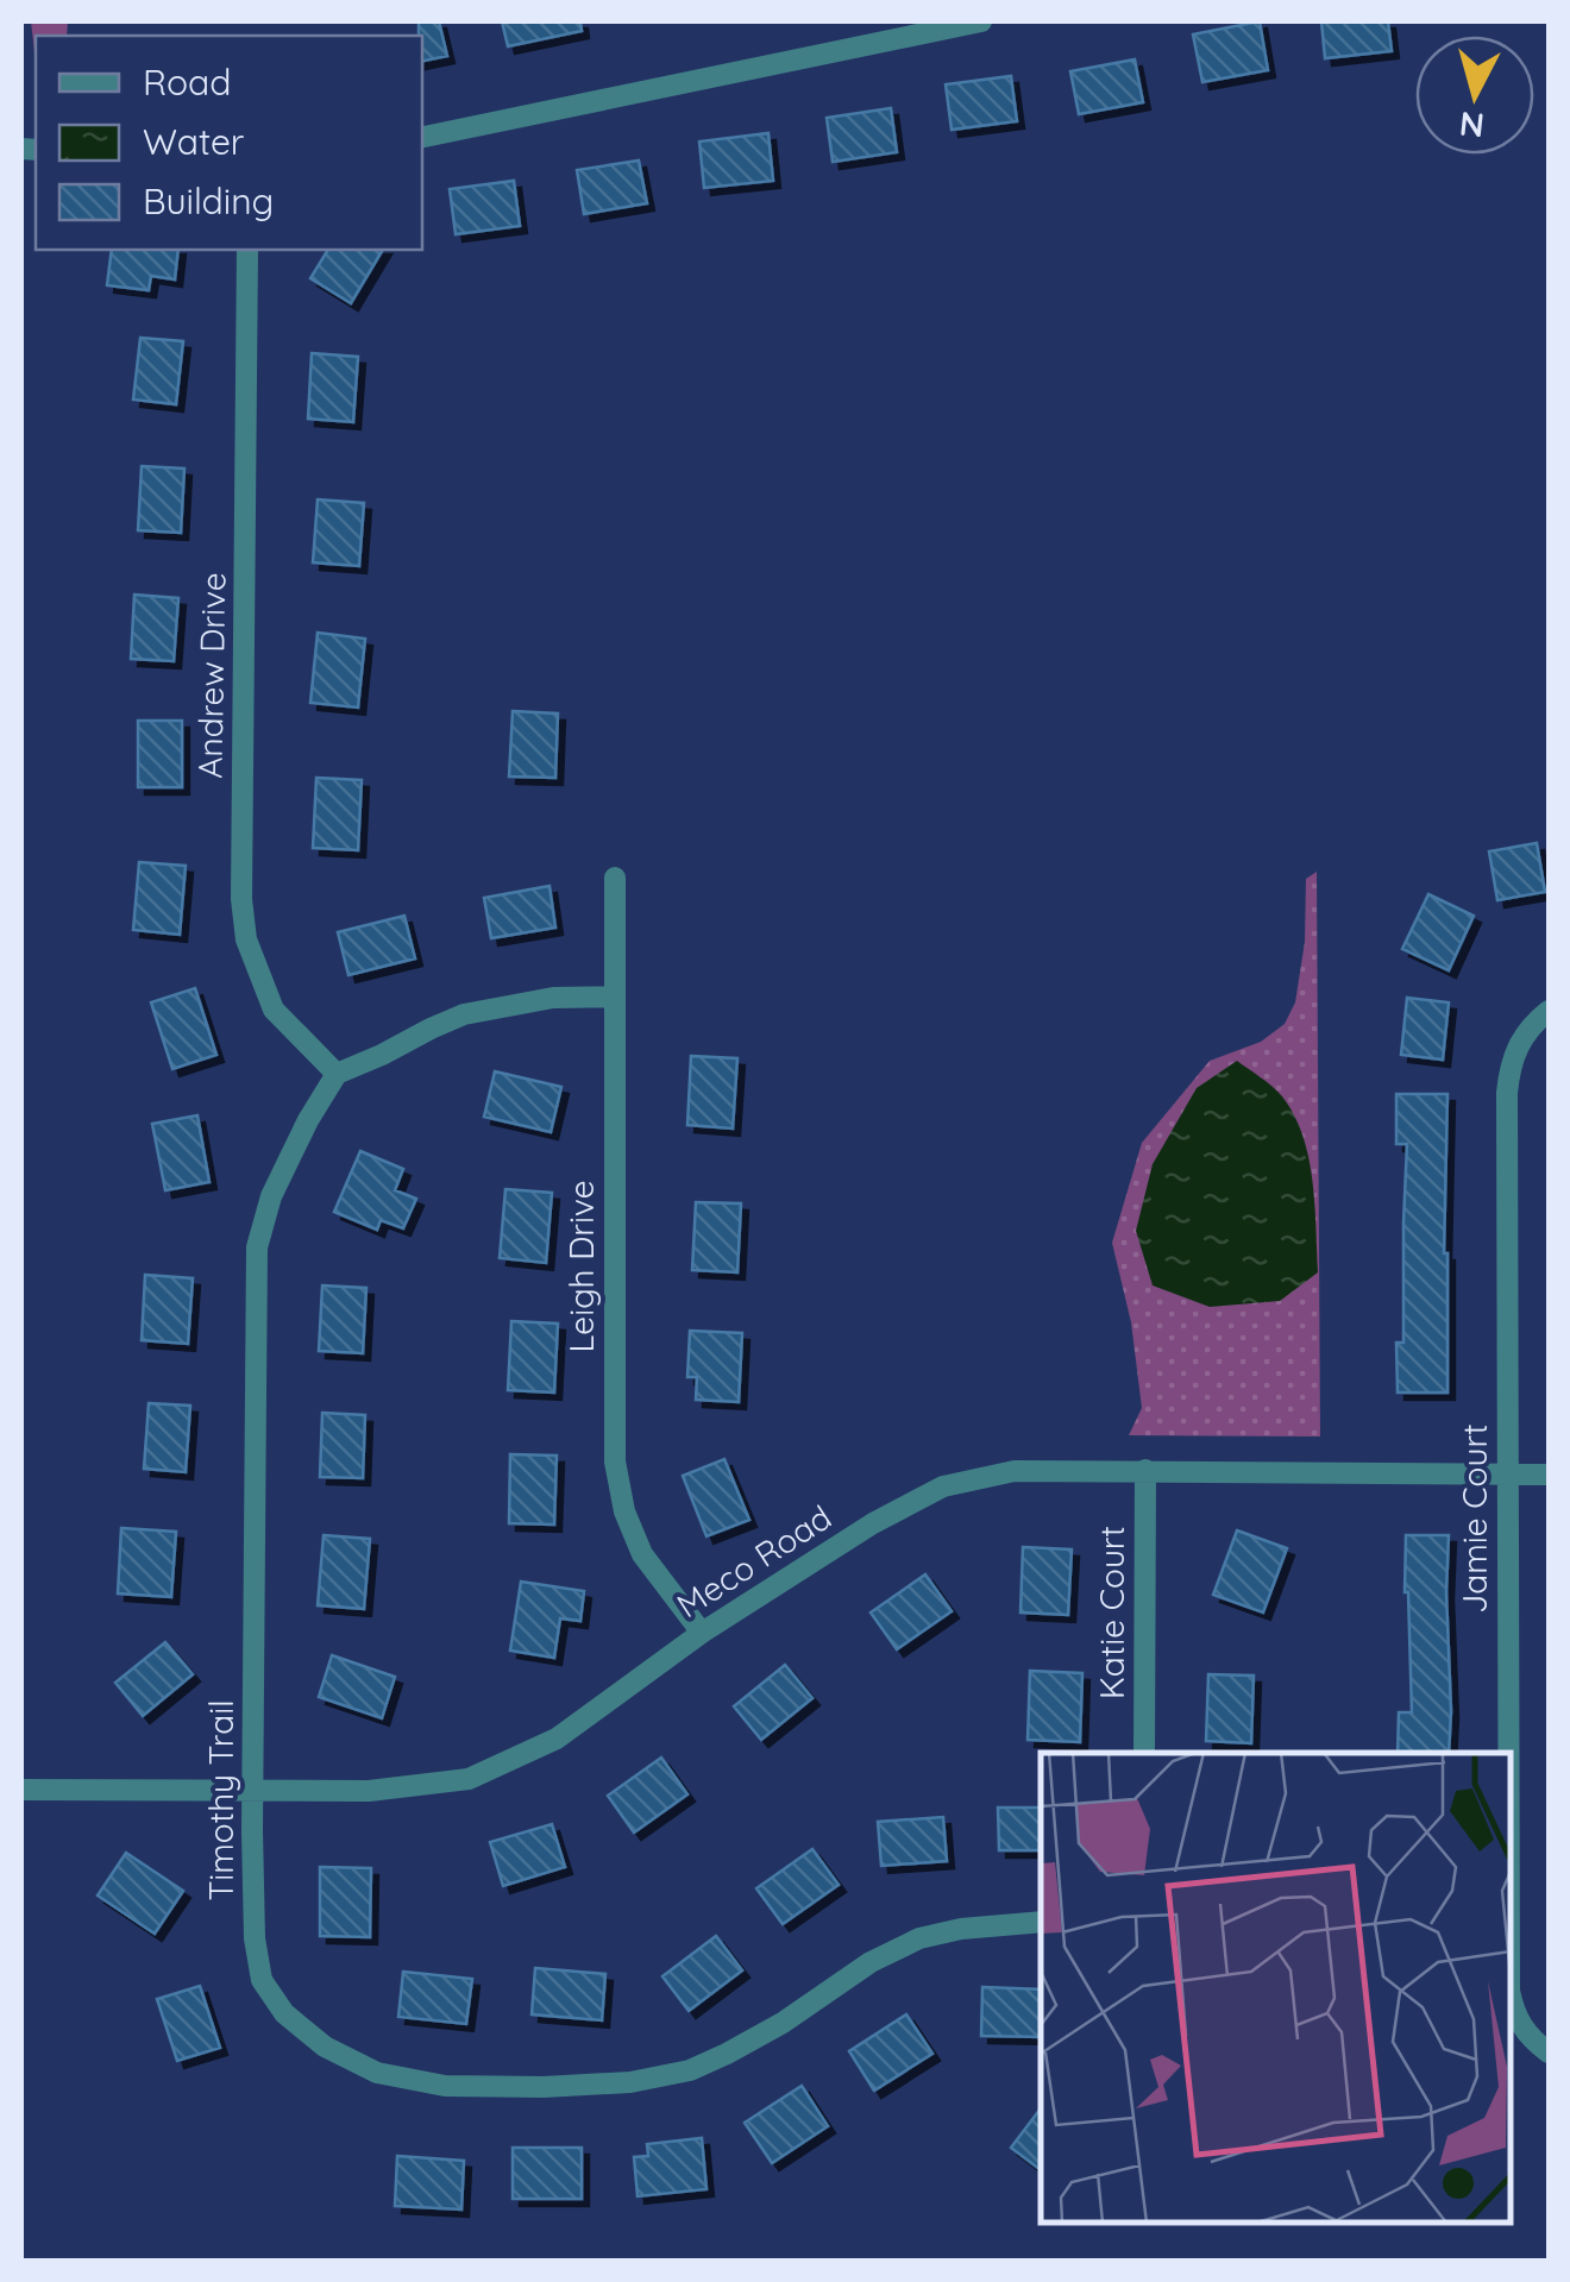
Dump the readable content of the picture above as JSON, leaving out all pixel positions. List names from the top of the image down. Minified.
{"streets":{"street":["Andrew Drive","Leigh Drive","Jamie Court","Meco Road","Katie Court","Timothy Trail"]},"crossings":[["Andrew Drive","Timothy Trail"],["Leigh Drive","Meco Road"],["Jamie Court","Meco Road"],["Meco Road","Katie Court"],["Meco Road","Timothy Trail"]],"legend":["Road","Water","Building"],"north":"bottom"}
